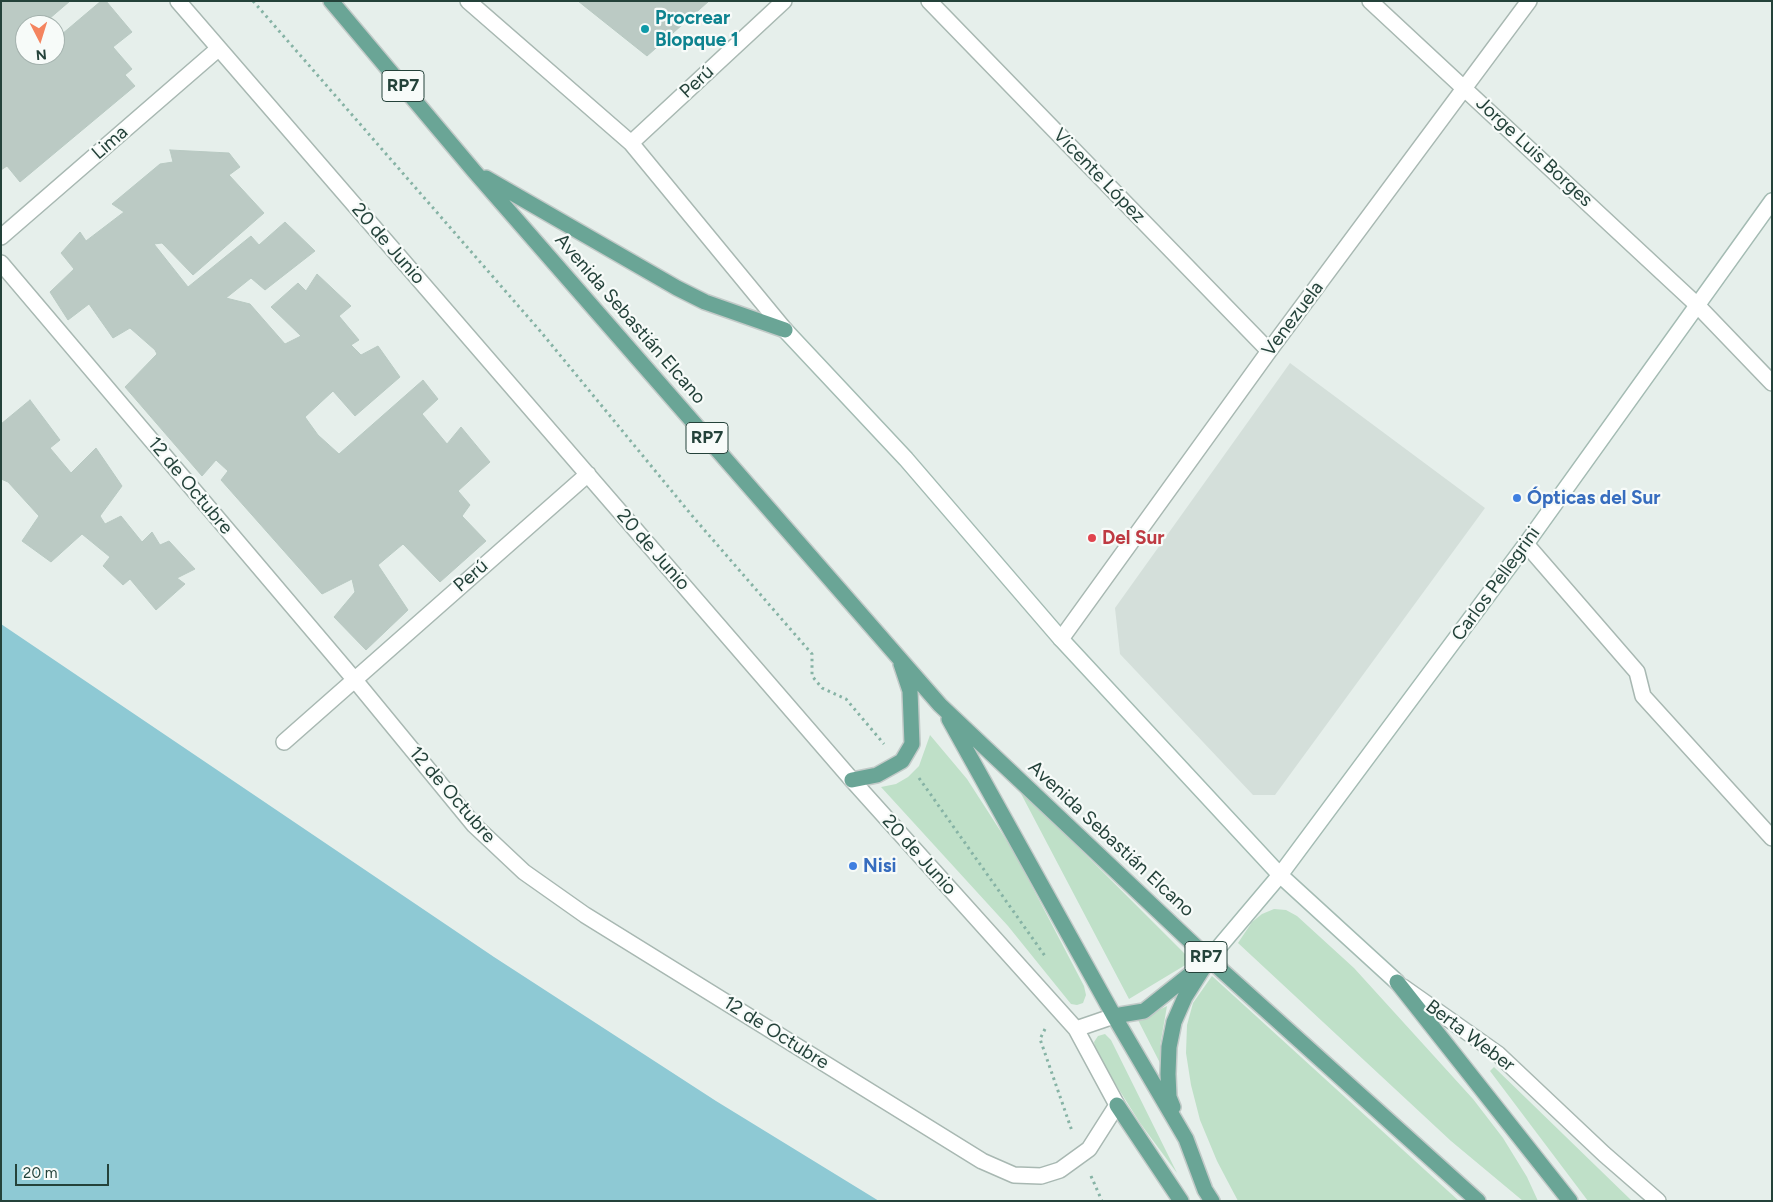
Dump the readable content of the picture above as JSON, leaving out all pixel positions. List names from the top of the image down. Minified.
{"streets":{"main road":["RP7","Avenida Sebastián Elcano"],"street":["Perú","Lima","Jorge Luis Borges","Vicente López","20 de Junio","Venezuela","12 de Octubre","Carlos Pellegrini","Berta Weber"]},"crossings":[["Perú","20 de Junio"],["Perú","12 de Octubre"],["Lima","20 de Junio"],["Jorge Luis Borges","Venezuela"],["Jorge Luis Borges","Carlos Pellegrini"],["Vicente López","Venezuela"],["20 de Junio","12 de Octubre"],["Avenida Sebastián Elcano","Carlos Pellegrini"],["Carlos Pellegrini","Berta Weber"]],"places":["Procrear Blopque 1","Ópticas del Sur","Del Sur","Nisi"],"scale_bar":"20 m","north":"bottom"}
